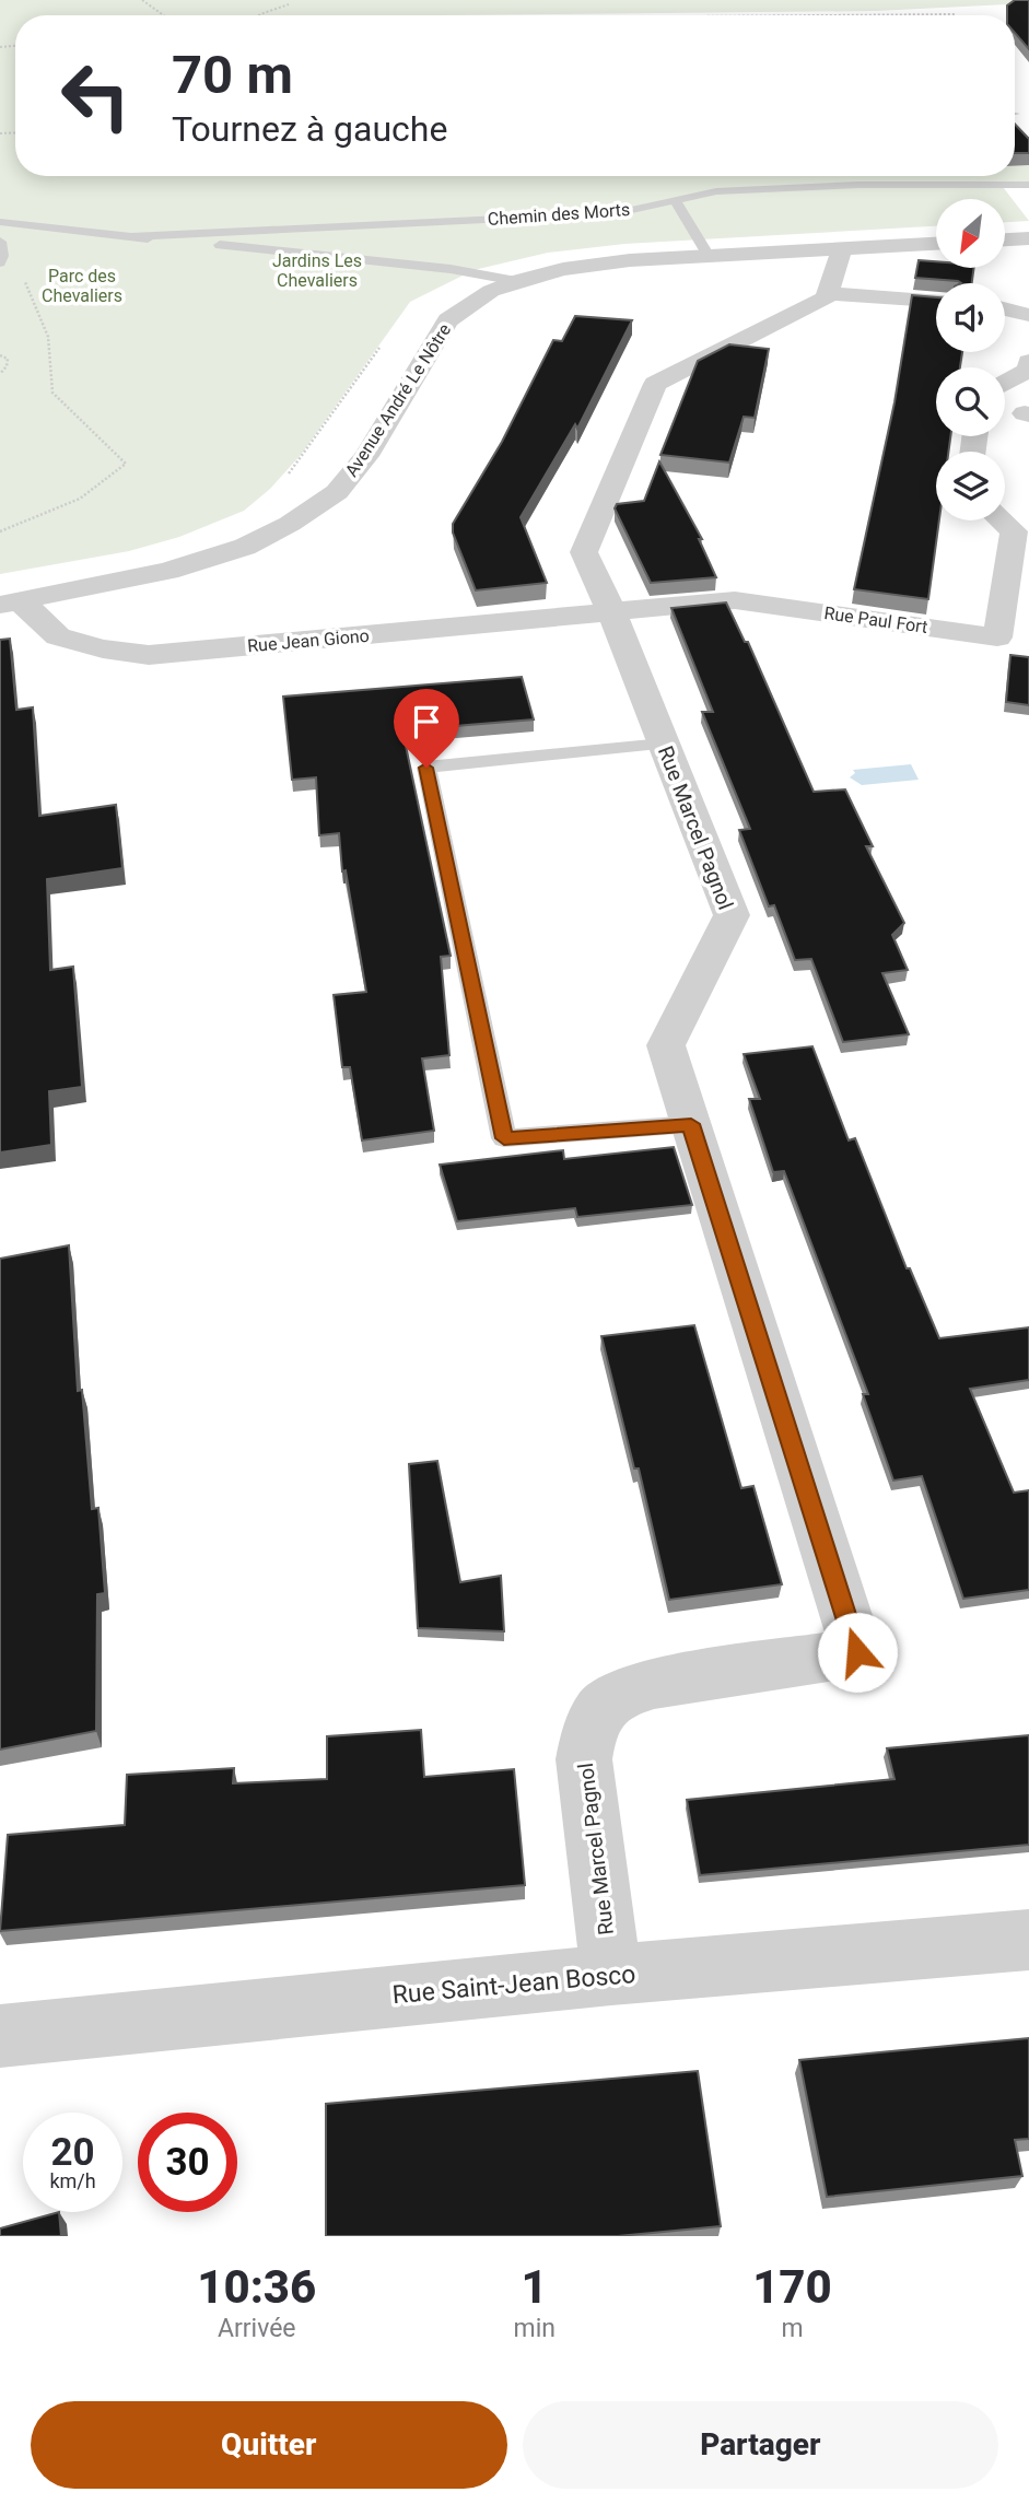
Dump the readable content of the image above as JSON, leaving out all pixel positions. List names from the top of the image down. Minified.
{"streets":{"street":["Avenue André Le Nôtre","Rue Paul Fort","Rue Jean Giono","Rue Marcel Pagnol","Rue Saint-Jean Bosco"],"lane":["Chemin des Morts"]},"crossings":[["Avenue André Le Nôtre","Rue Jean Giono"],["Rue Paul Fort","Rue Jean Giono"],["Rue Paul Fort","Rue Marcel Pagnol"],["Rue Jean Giono","Rue Marcel Pagnol"],["Rue Marcel Pagnol","Rue Saint-Jean Bosco"]],"parks":["Jardins Les Chevaliers","Parc des Chevaliers"],"north":"bottom left","page":{"turn":["70 m","Tournez à gauche"],"speed":"20 km/h","limit":"30","eta":["10:36","Arrivée","1","min","170","m"],"buttons":["Quitter","Partager"]}}
